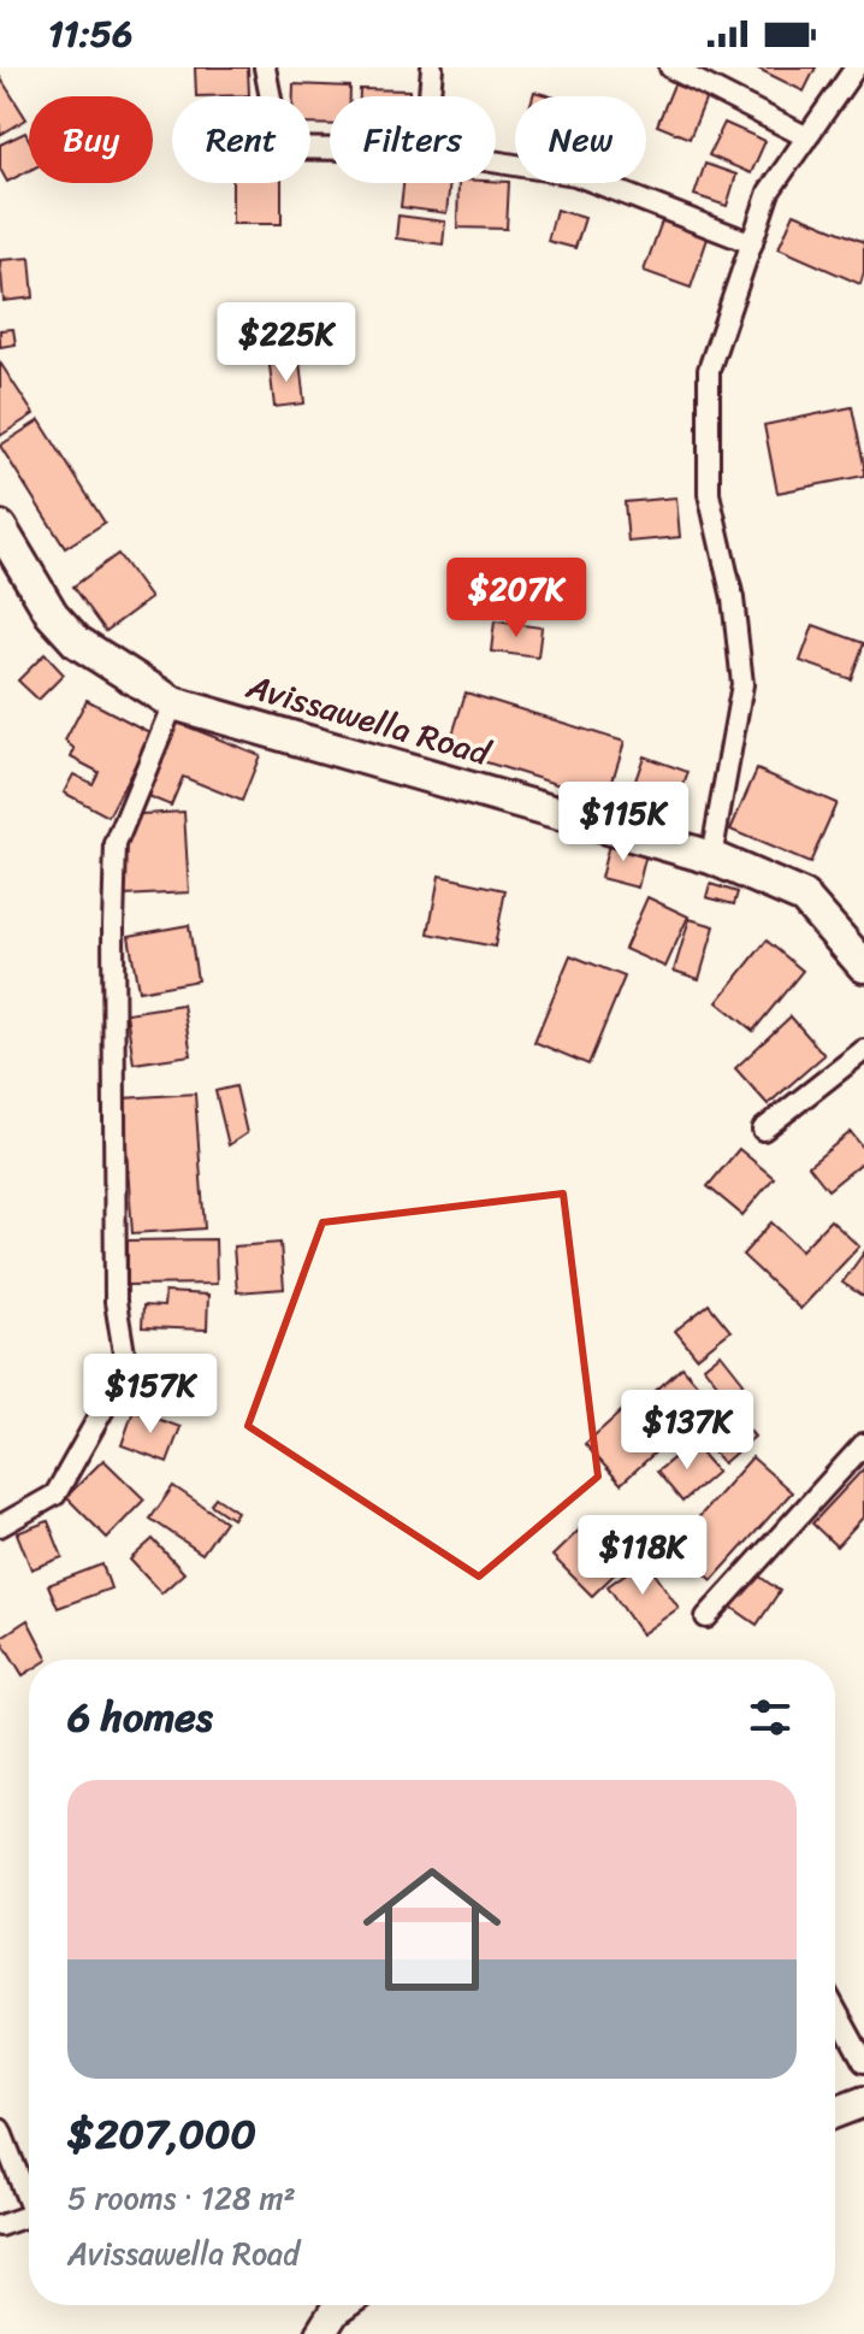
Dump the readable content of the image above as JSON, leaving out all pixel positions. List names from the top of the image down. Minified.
{"streets":{"main road":["Avissawella Road"]},"page":{"status":"11:56","chip":["Buy","Rent","Filters","New"],"price":["$225K","$207K","$115K","$157K","$137K","$118K"],"heading":"6 homes","list":[{"name":"$207,000","note":"5 rooms · 128 m² · Avissawella Road"}]}}
